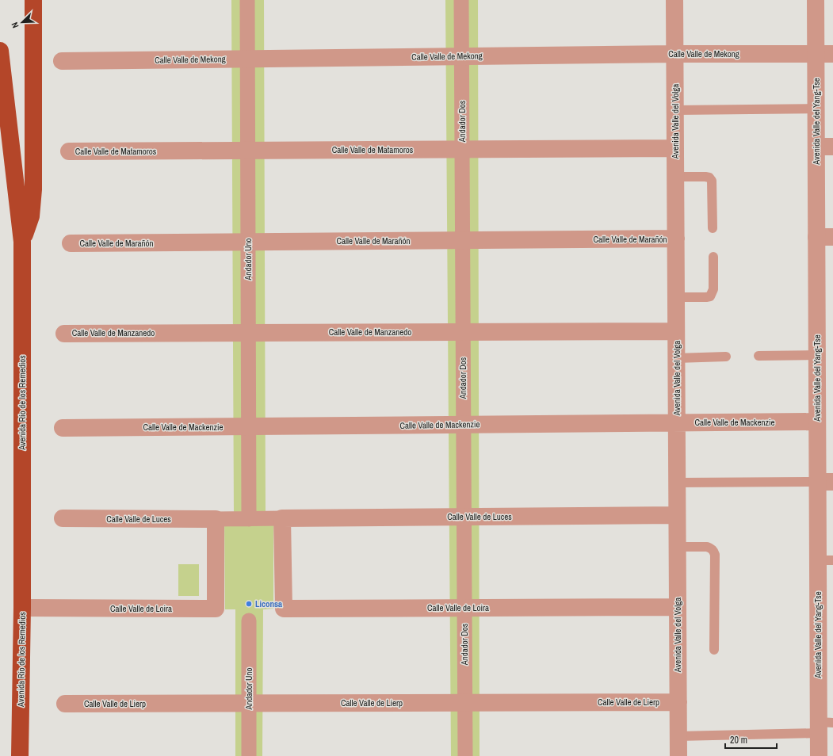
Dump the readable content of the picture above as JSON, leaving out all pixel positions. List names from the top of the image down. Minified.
{"streets":{"highway":["Avenida Río de los Remedios"],"street":["Calle Valle de Mekong","Andador Dos","Avenida Valle del Volga","Avenida Valle del Yang-Tse","Calle Valle de Matamoros","Calle Valle de Marañón","Andador Uno","Calle Valle de Manzanedo","Calle Valle de Mackenzie","Calle Valle de Luces","Calle Valle de Loira","Calle Valle de Lierp"]},"crossings":[["Calle Valle de Mekong","Andador Dos"],["Calle Valle de Mekong","Avenida Valle del Volga"],["Calle Valle de Mekong","Avenida Valle del Yang-Tse"],["Calle Valle de Mekong","Andador Uno"],["Andador Dos","Calle Valle de Matamoros"],["Andador Dos","Calle Valle de Marañón"],["Andador Dos","Calle Valle de Manzanedo"],["Andador Dos","Calle Valle de Mackenzie"],["Andador Dos","Calle Valle de Luces"],["Andador Dos","Calle Valle de Loira"],["Andador Dos","Calle Valle de Lierp"],["Avenida Valle del Volga","Calle Valle de Matamoros"],["Avenida Valle del Volga","Calle Valle de Marañón"],["Avenida Valle del Volga","Calle Valle de Manzanedo"],["Avenida Valle del Volga","Calle Valle de Mackenzie"],["Avenida Valle del Volga","Calle Valle de Luces"],["Avenida Valle del Volga","Calle Valle de Loira"],["Avenida Valle del Volga","Calle Valle de Lierp"],["Avenida Valle del Yang-Tse","Calle Valle de Mackenzie"],["Calle Valle de Matamoros","Andador Uno"],["Calle Valle de Marañón","Andador Uno"],["Andador Uno","Calle Valle de Manzanedo"],["Andador Uno","Calle Valle de Mackenzie"],["Andador Uno","Calle Valle de Luces"],["Andador Uno","Calle Valle de Lierp"],["Avenida Río de los Remedios","Calle Valle de Loira"],["Calle Valle de Luces","Calle Valle de Loira"]],"places":["Liconsa"],"scale_bar":"20 m","north":"bottom left"}
